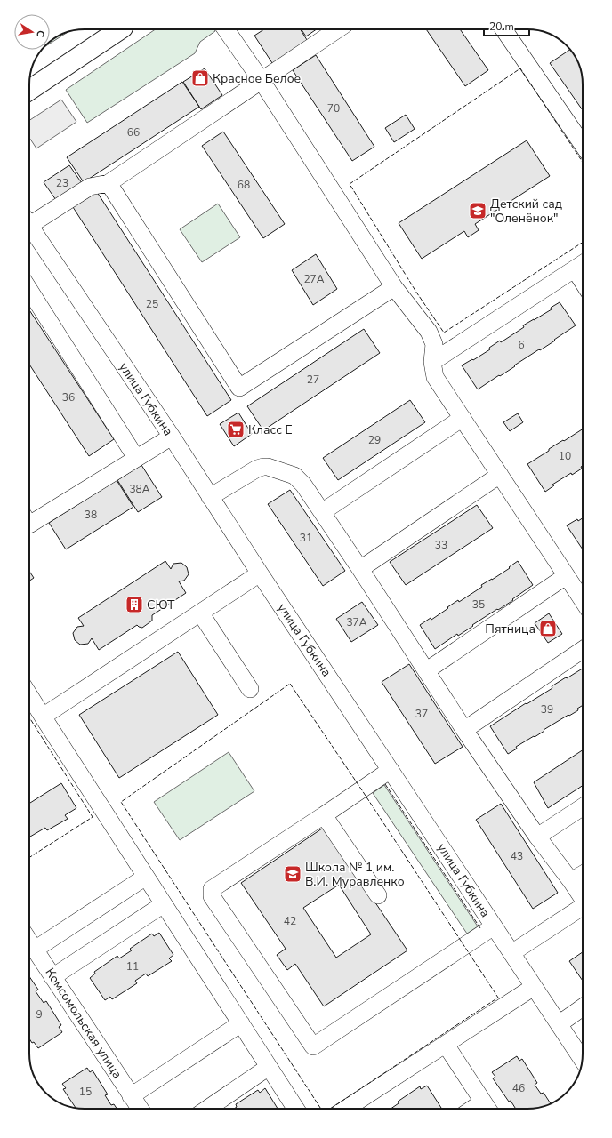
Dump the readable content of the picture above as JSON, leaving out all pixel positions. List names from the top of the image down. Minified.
{"streets":{"street":["улица Губкина","Комсомольская улица"]},"places":{"shop":["Красное Белое","Пятница"],"school or university":["Детский сад \"Оленёнок\"","Школа № 1 им. В.И. Муравленко"],"supermarket":["Класс Е"],"building":["СЮТ"]},"house_numbers":["70","66","23","68","27А","25","6","27","36","29","10","38А","38","31","33","35","37А","39","37","43","42","11","9","46","15"],"scale_bar":"20 m","north":"right"}
